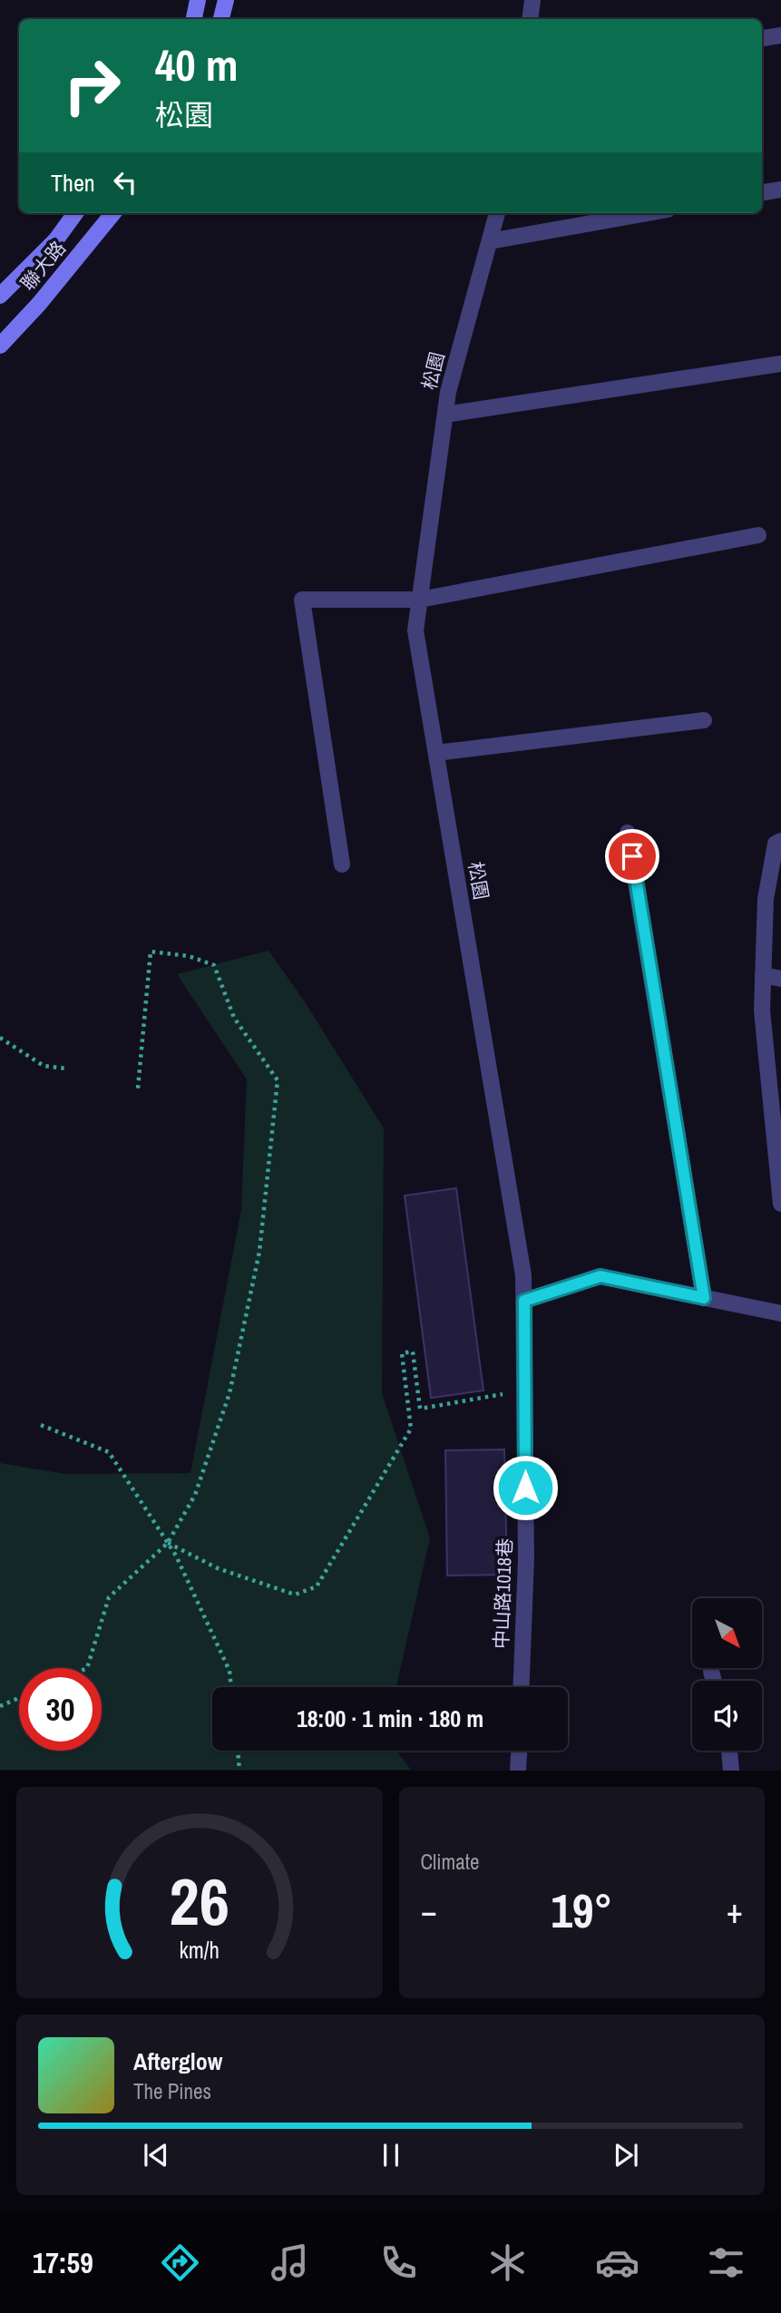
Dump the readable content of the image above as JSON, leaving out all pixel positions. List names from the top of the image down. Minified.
{"streets":{"street":["聯大路","松園","中山路1018巷"]},"crossings":[["松園","中山路1018巷"]],"north":"bottom right","page":{"turn":["40 m","松園"],"then":"Then","limit":"30","trip":"18:00 · 1 min · 180 m","tile":"Climate","heat":["−","19°","+"],"song":["Afterglow","The Pines"],"tabs":"17:59","gauge":["26","km/h"]}}
